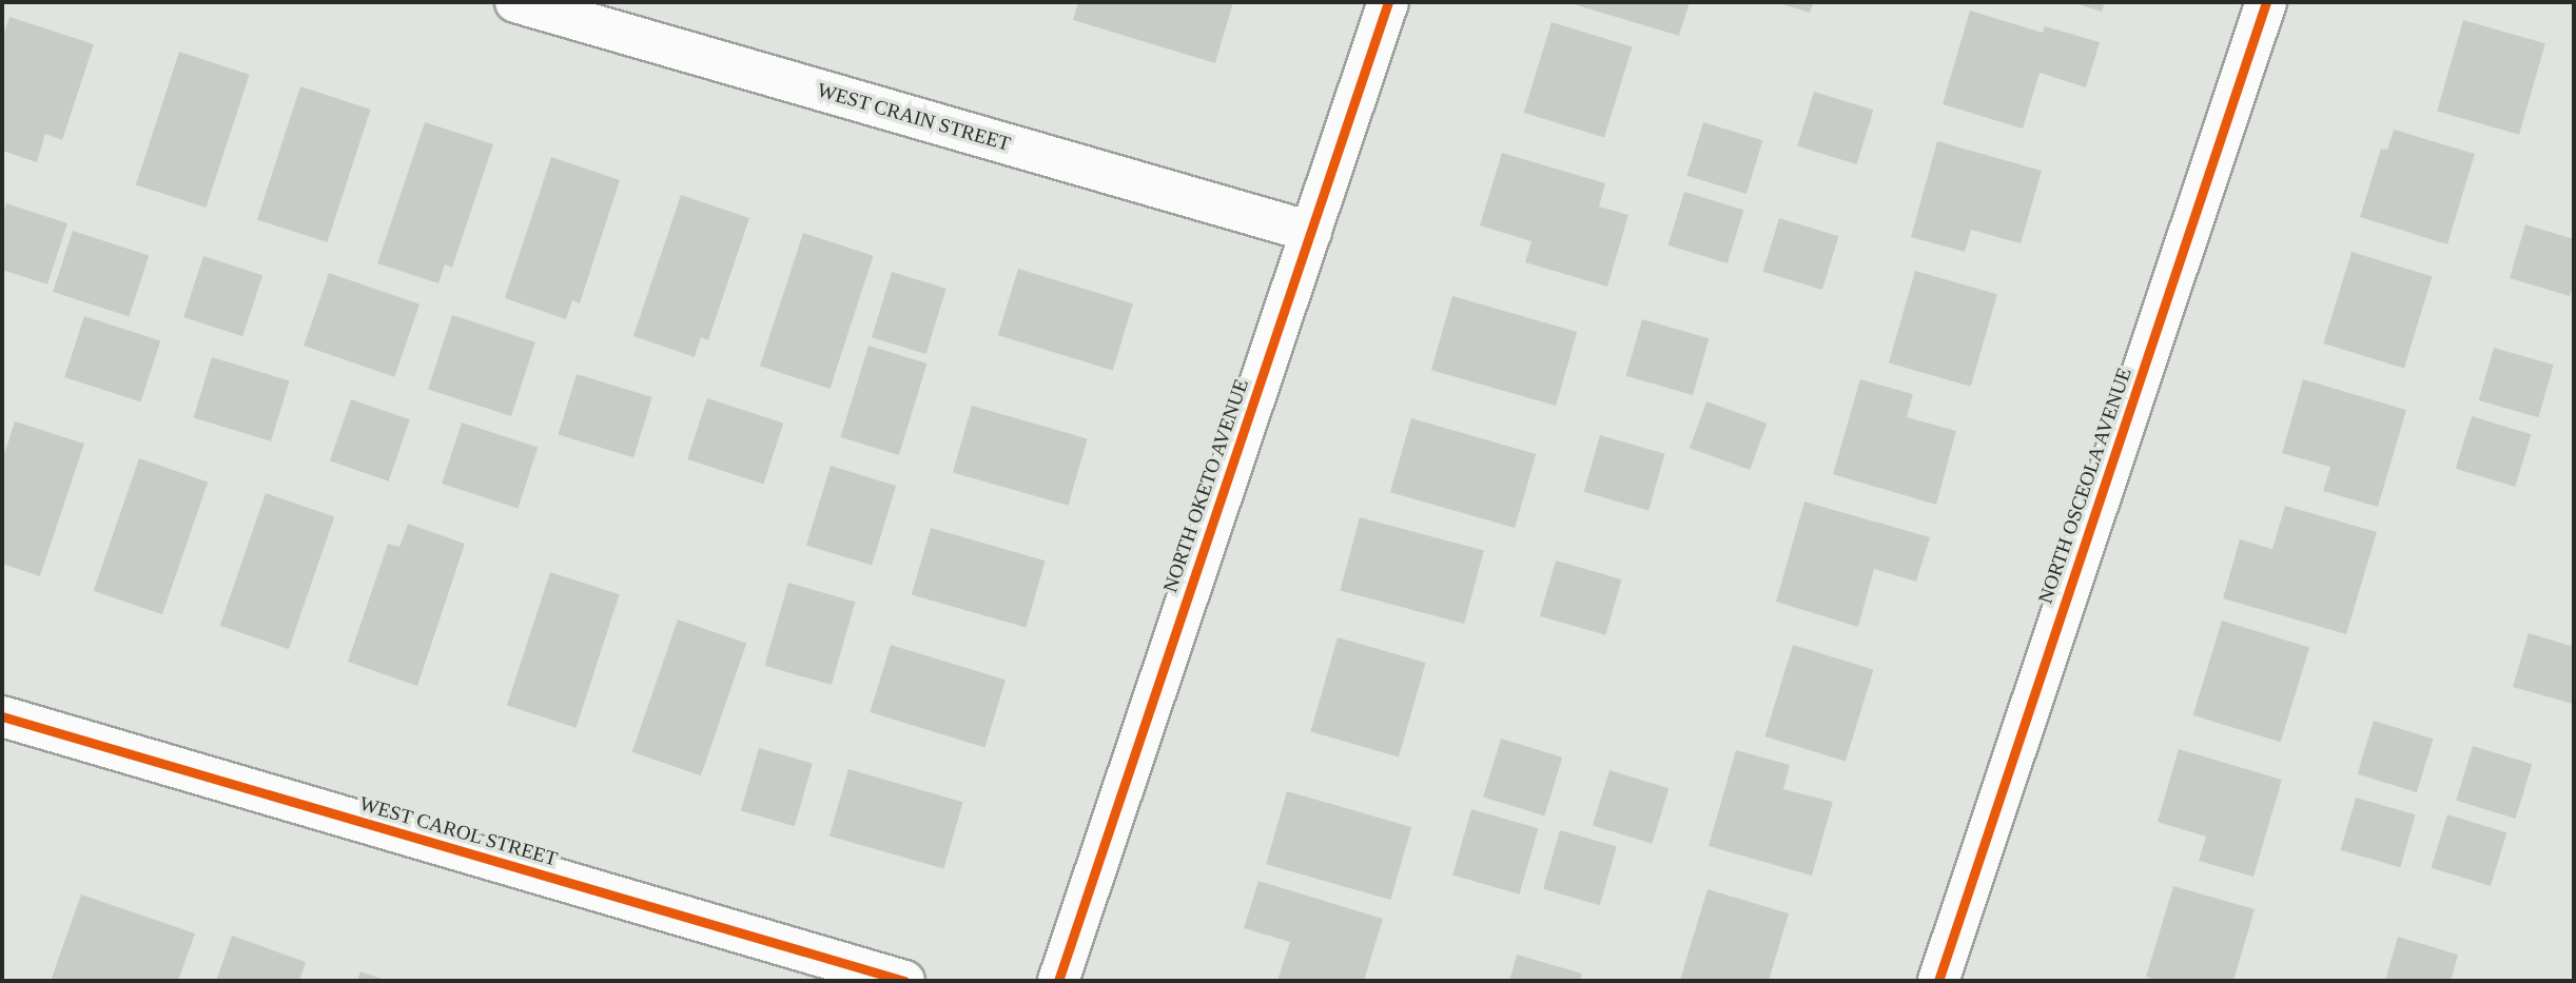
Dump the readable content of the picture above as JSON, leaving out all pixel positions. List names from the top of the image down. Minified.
{"streets":{"street":["WEST CRAIN STREET","NORTH OKETO AVENUE","NORTH OSCEOLA AVENUE","WEST CAROL STREET"]},"crossings":[["WEST CRAIN STREET","NORTH OKETO AVENUE"]]}
